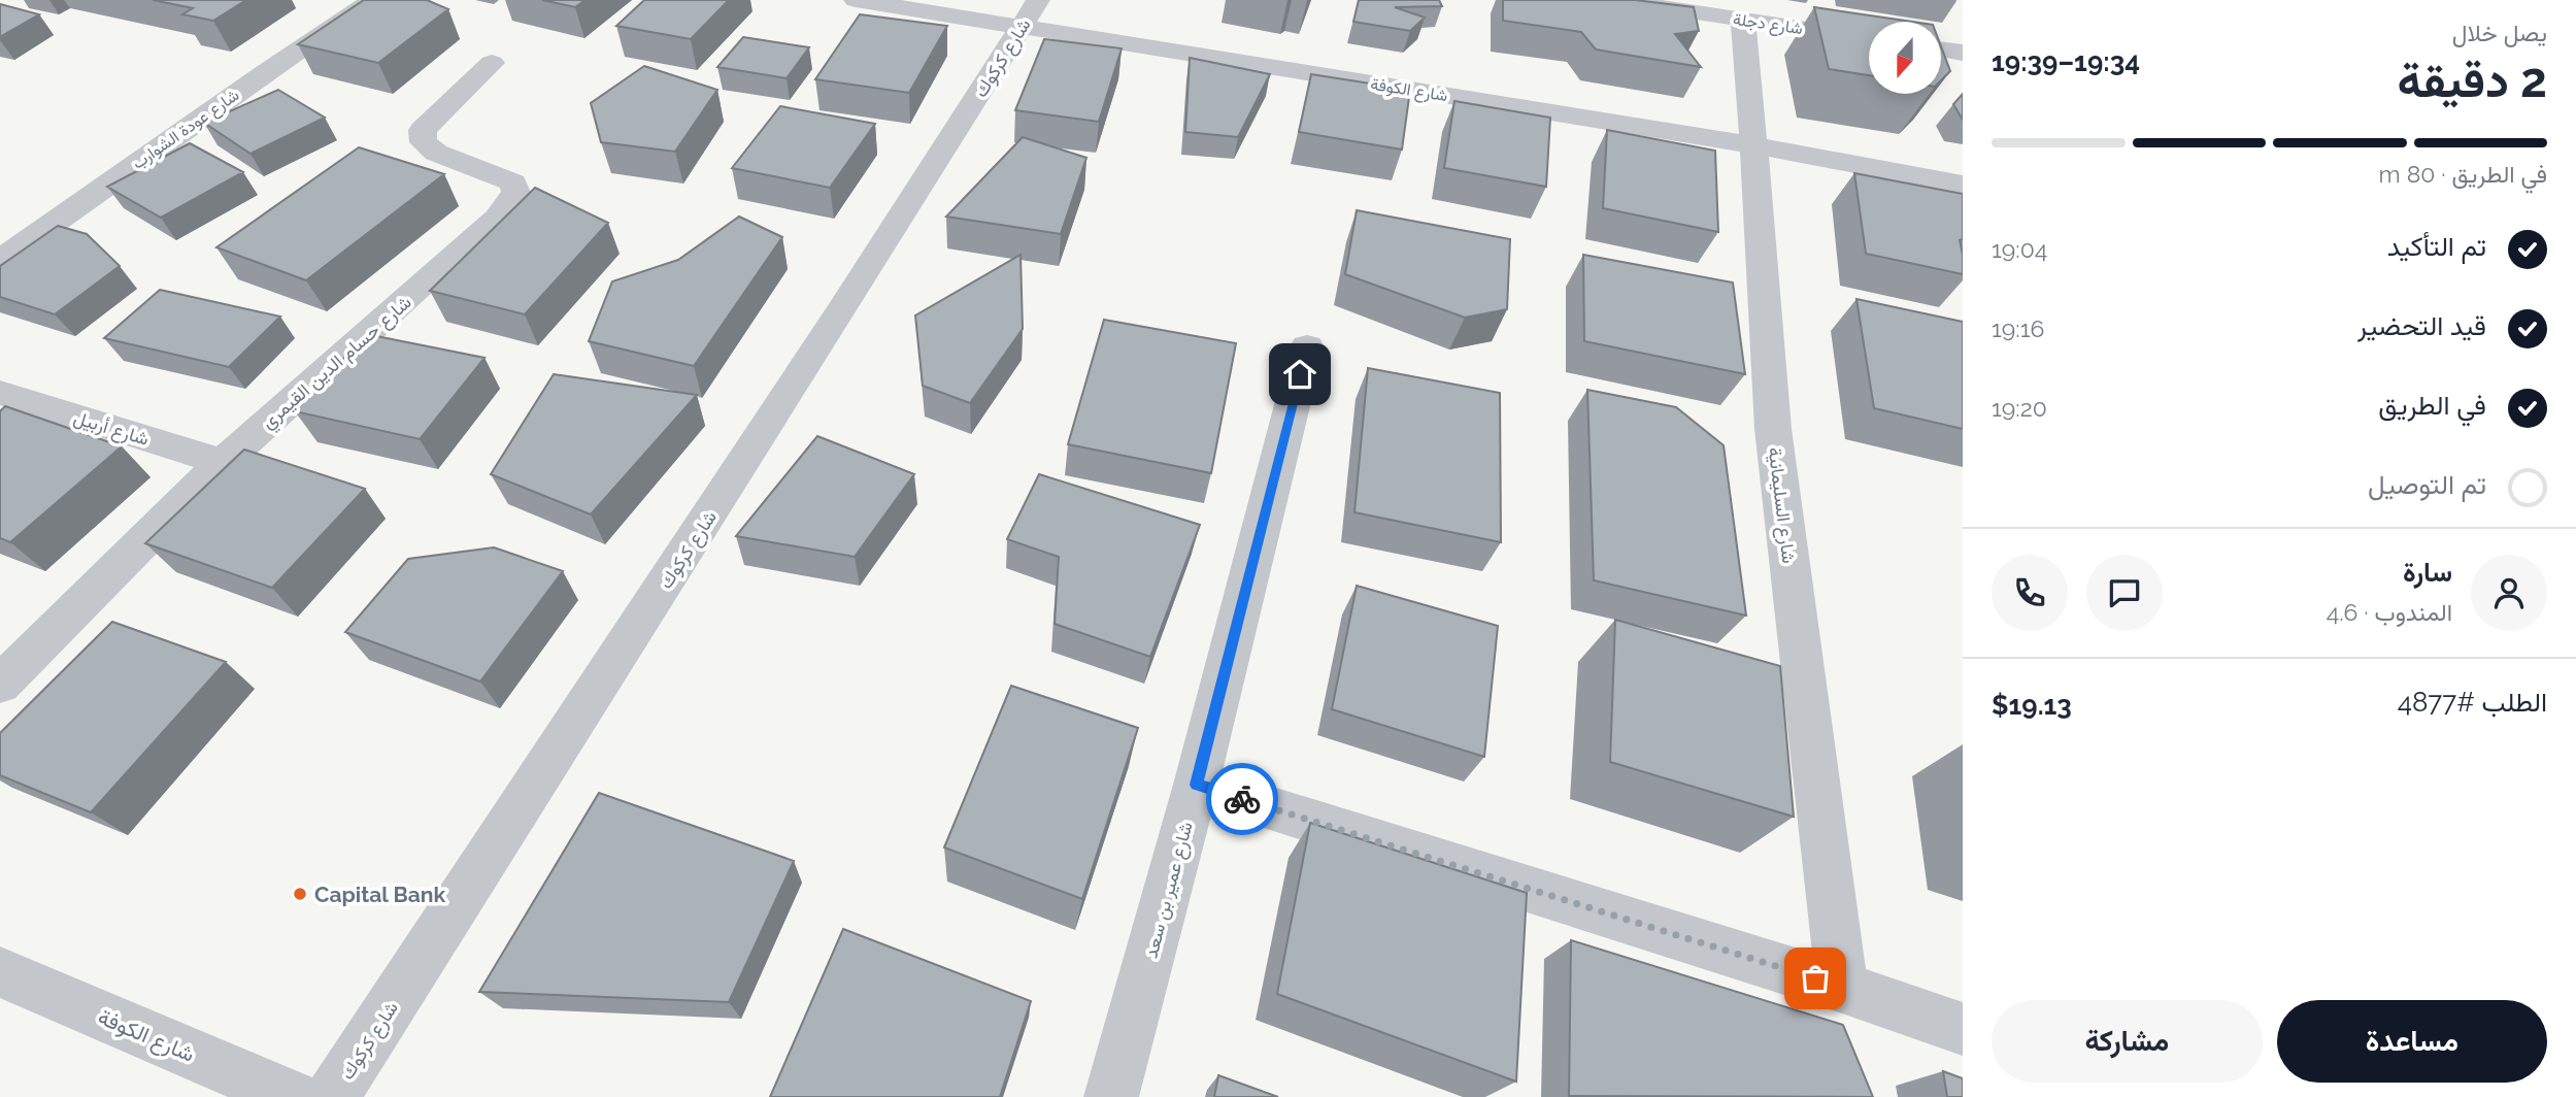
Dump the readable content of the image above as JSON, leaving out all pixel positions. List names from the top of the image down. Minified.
{"streets":{"street":["شارع دجلة","شارع كركوك","شارع الكوفة","شارع عودة الشوارب","شارع حسام الدين القيمري","شارع أربيل","شارع السليمانية","شارع عمير بن سعد"]},"crossings":[["شارع دجلة","شارع السليمانية"],["شارع كركوك","شارع الكوفة"],["شارع الكوفة","شارع السليمانية"],["شارع حسام الدين القيمري","شارع أربيل"]],"places":["Capital Bank"],"north":"bottom","page":{"heading":["2 دقيقة","يصل خلال","19:34–19:39"],"panel":["سارة","المندوب · 4.6","الطلب #4877","$19.13"],"bar":"في الطريق · 80 m","list":[["تم التأكيد","19:04"],["قيد التحضير","19:16"],["في الطريق","19:20"],"تم التوصيل"],"buttons":["مساعدة","مشاركة"]}}
